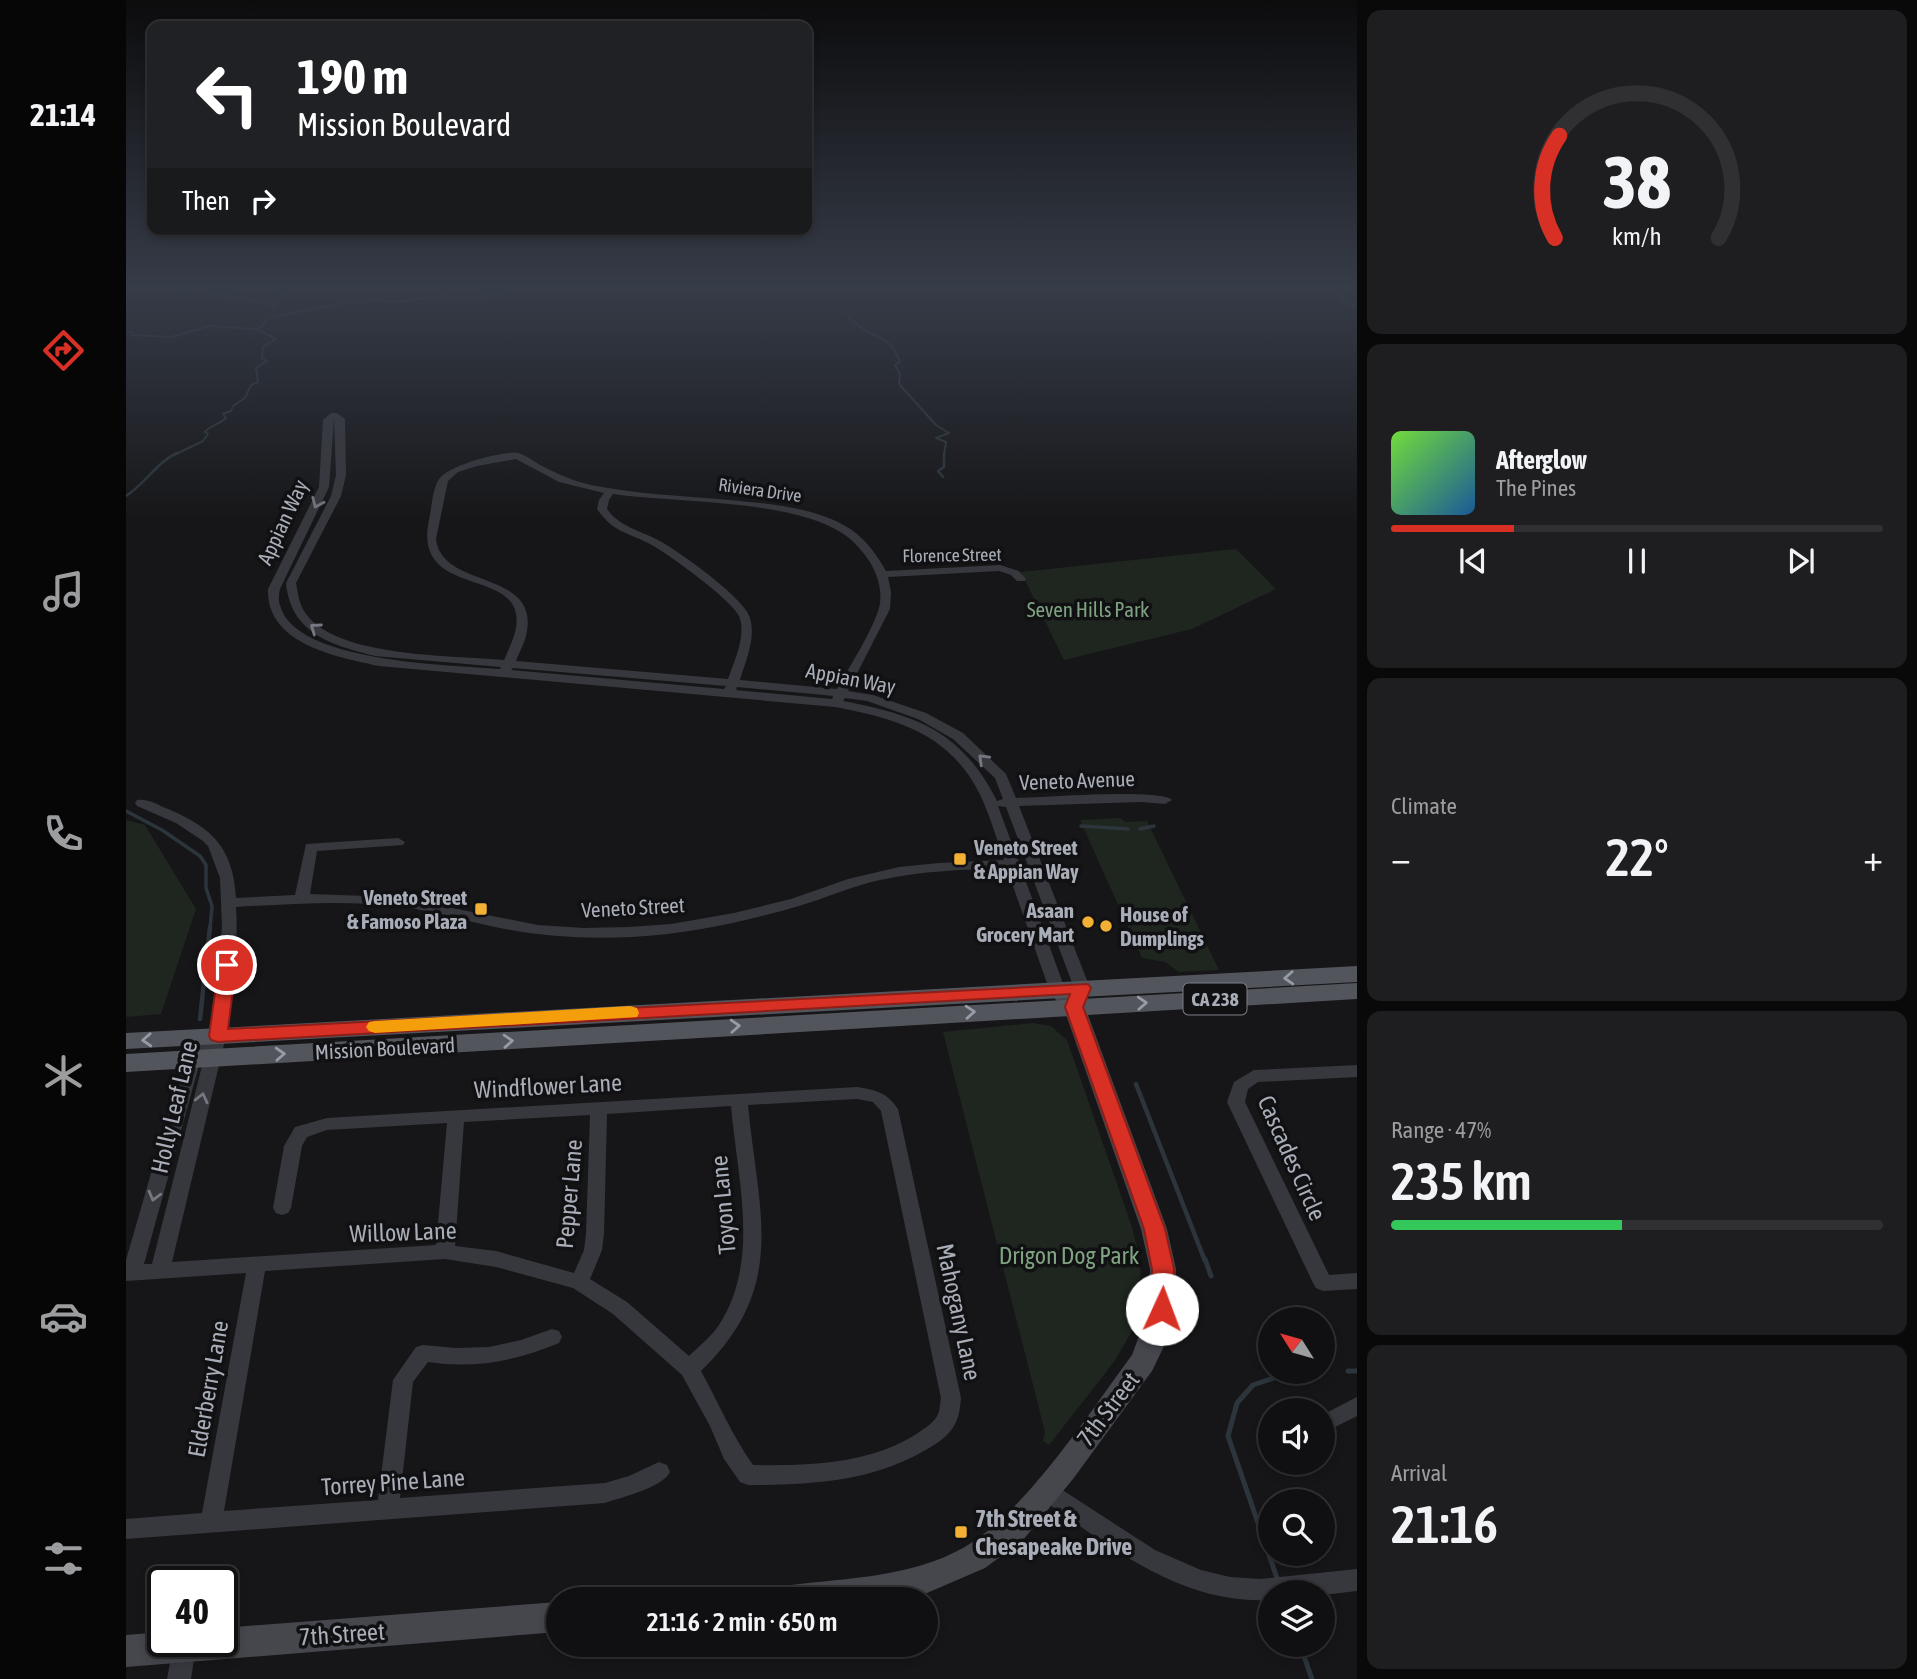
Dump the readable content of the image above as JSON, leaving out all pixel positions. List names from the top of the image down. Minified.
{"streets":{"main road":["CA 238","Mission Boulevard"],"street":["Riviera Drive","Appian Way","Florence Street","Veneto Avenue","Veneto Street","Windflower Lane","Holly Leaf Lane","Cascades Circle","Pepper Lane","Toyon Lane","Willow Lane","Mahogany Lane","Elderberry Lane","7th Street","Torrey Pine Lane"]},"crossings":[["Riviera Drive","Appian Way"],["Riviera Drive","Florence Street"],["Appian Way","Veneto Avenue"],["Appian Way","Veneto Street"],["Appian Way","Mission Boulevard"],["Appian Way","7th Street"],["Mission Boulevard","Holly Leaf Lane"],["Mission Boulevard","7th Street"],["Windflower Lane","Pepper Lane"],["Windflower Lane","Toyon Lane"],["Windflower Lane","Mahogany Lane"],["Holly Leaf Lane","Willow Lane"],["Pepper Lane","Willow Lane"],["Toyon Lane","Willow Lane"],["Toyon Lane","Mahogany Lane"],["Willow Lane","Mahogany Lane"],["Willow Lane","Elderberry Lane"],["Elderberry Lane","Torrey Pine Lane"]],"parks":["Seven Hills Park","Drigon Dog Park"],"places":{"transit":["Veneto Street & Appian Way","Veneto Street & Famoso Plaza","7th Street & Chesapeake Drive"],"other":["Asaan Grocery Mart","House of Dumplings"]},"north":"top left","page":{"tabs":"21:14","turn":["190 m","Mission Boulevard"],"then":"Then","song":["Afterglow","The Pines"],"tile":["Climate",["Range · 47%","235 km"],["Arrival","21:16"]],"heat":["−","22°","+"],"limit":"40","trip":"21:16 · 2 min · 650 m","gauge":["38","km/h"]}}
